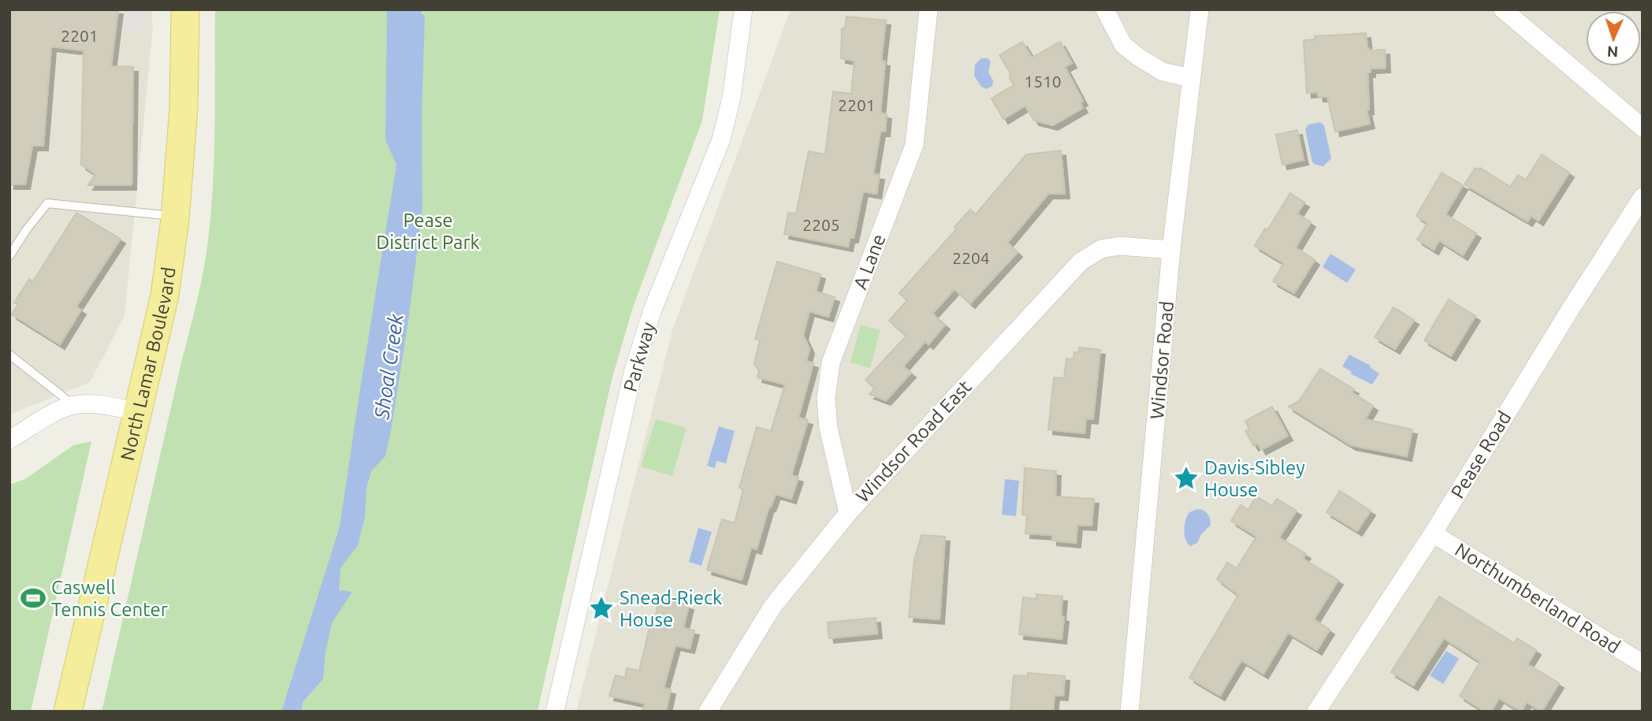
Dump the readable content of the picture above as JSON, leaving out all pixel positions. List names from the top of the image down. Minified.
{"streets":{"main road":["North Lamar Boulevard"],"street":["A Lane","Parkway","Windsor Road","Windsor Road East","Pease Road","Northumberland Road"]},"crossings":[["A Lane","Windsor Road East"],["Windsor Road","Windsor Road East"],["Pease Road","Northumberland Road"]],"water":["Shoal Creek"],"parks":["Pease District Park"],"places":{"place":["Davis-Sibley House","Snead-Rieck House"],"sports":["Caswell Tennis Center"]},"house_numbers":["2201","1510","2201","2205","2204"],"north":"bottom"}
